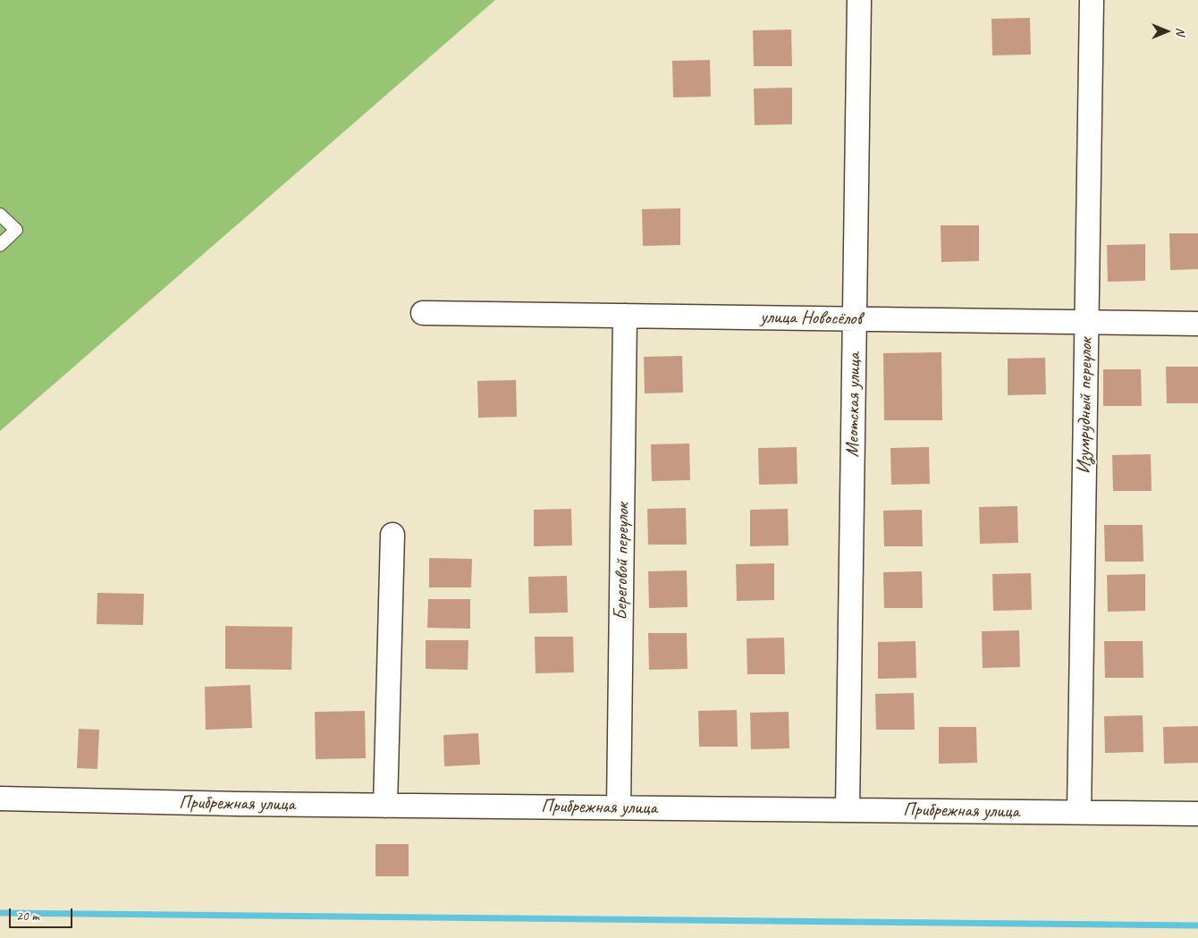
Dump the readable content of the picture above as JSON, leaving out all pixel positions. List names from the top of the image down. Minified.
{"streets":{"street":["улица Новосёлов","Меотская улица","Изумрудный переулок","Береговой переулок","Прибрежная улица"]},"crossings":[["улица Новосёлов","Меотская улица"],["улица Новосёлов","Изумрудный переулок"],["улица Новосёлов","Береговой переулок"],["Меотская улица","Прибрежная улица"],["Изумрудный переулок","Прибрежная улица"],["Береговой переулок","Прибрежная улица"]],"scale_bar":"20 m","north":"right"}
